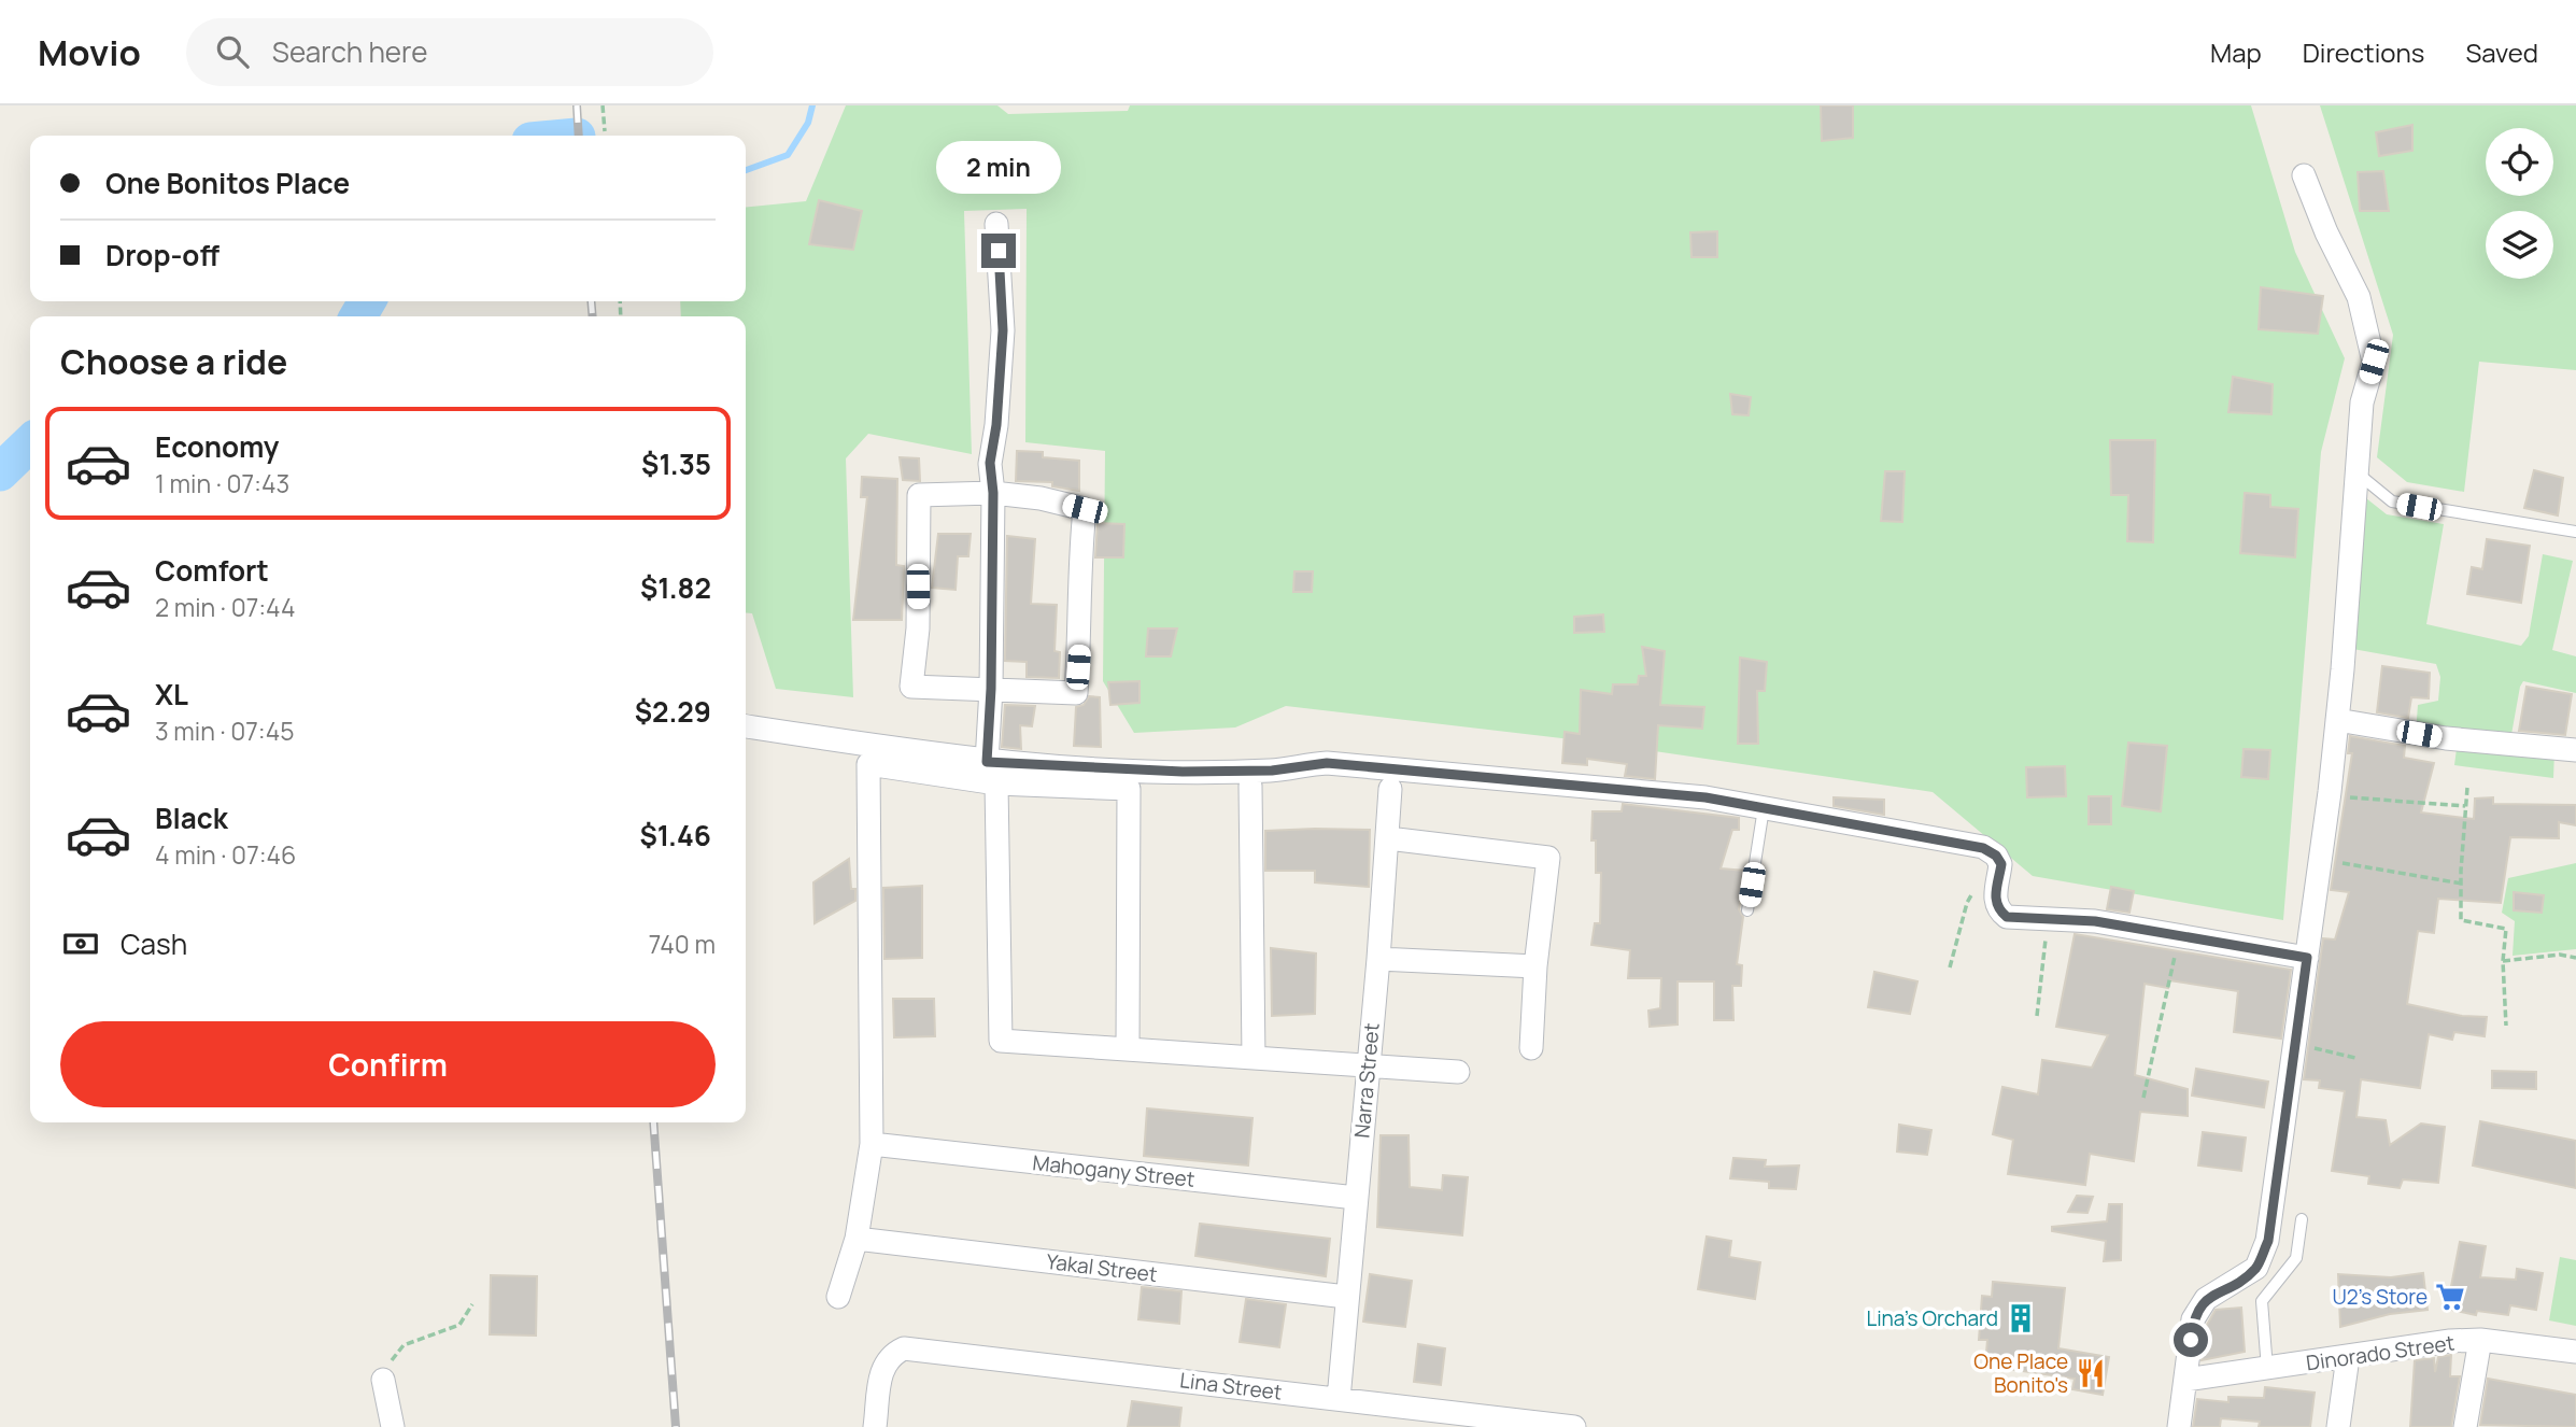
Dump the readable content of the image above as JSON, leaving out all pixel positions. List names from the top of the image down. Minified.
{"streets":{"street":["Narra Street","Mahogany Street","Yakal Street","Dinorado Street","Lina Street"]},"crossings":[["Narra Street","Mahogany Street"],["Narra Street","Yakal Street"],["Narra Street","Lina Street"]],"places":{"supermarket":["U2's Store"],"building":["Lina's Orchard"],"restaurant":["One Place Bonito's"]},"page":{"header":"Movio","search":"Search here","nav":["Map","Directions","Saved"],"banner":["One Bonitos Place","Drop-off"],"bubble":"2 min","heading":"Choose a ride","list":[{"name":"Economy","note":"1 min · 07:43","value":"$1.35"},{"name":"Comfort","note":"2 min · 07:44","value":"$1.82"},{"name":"XL","note":"3 min · 07:45","value":"$2.29"},{"name":"Black","note":"4 min · 07:46","value":"$1.46"}],"pay":["Cash","740 m"],"buttons":"Confirm"}}
